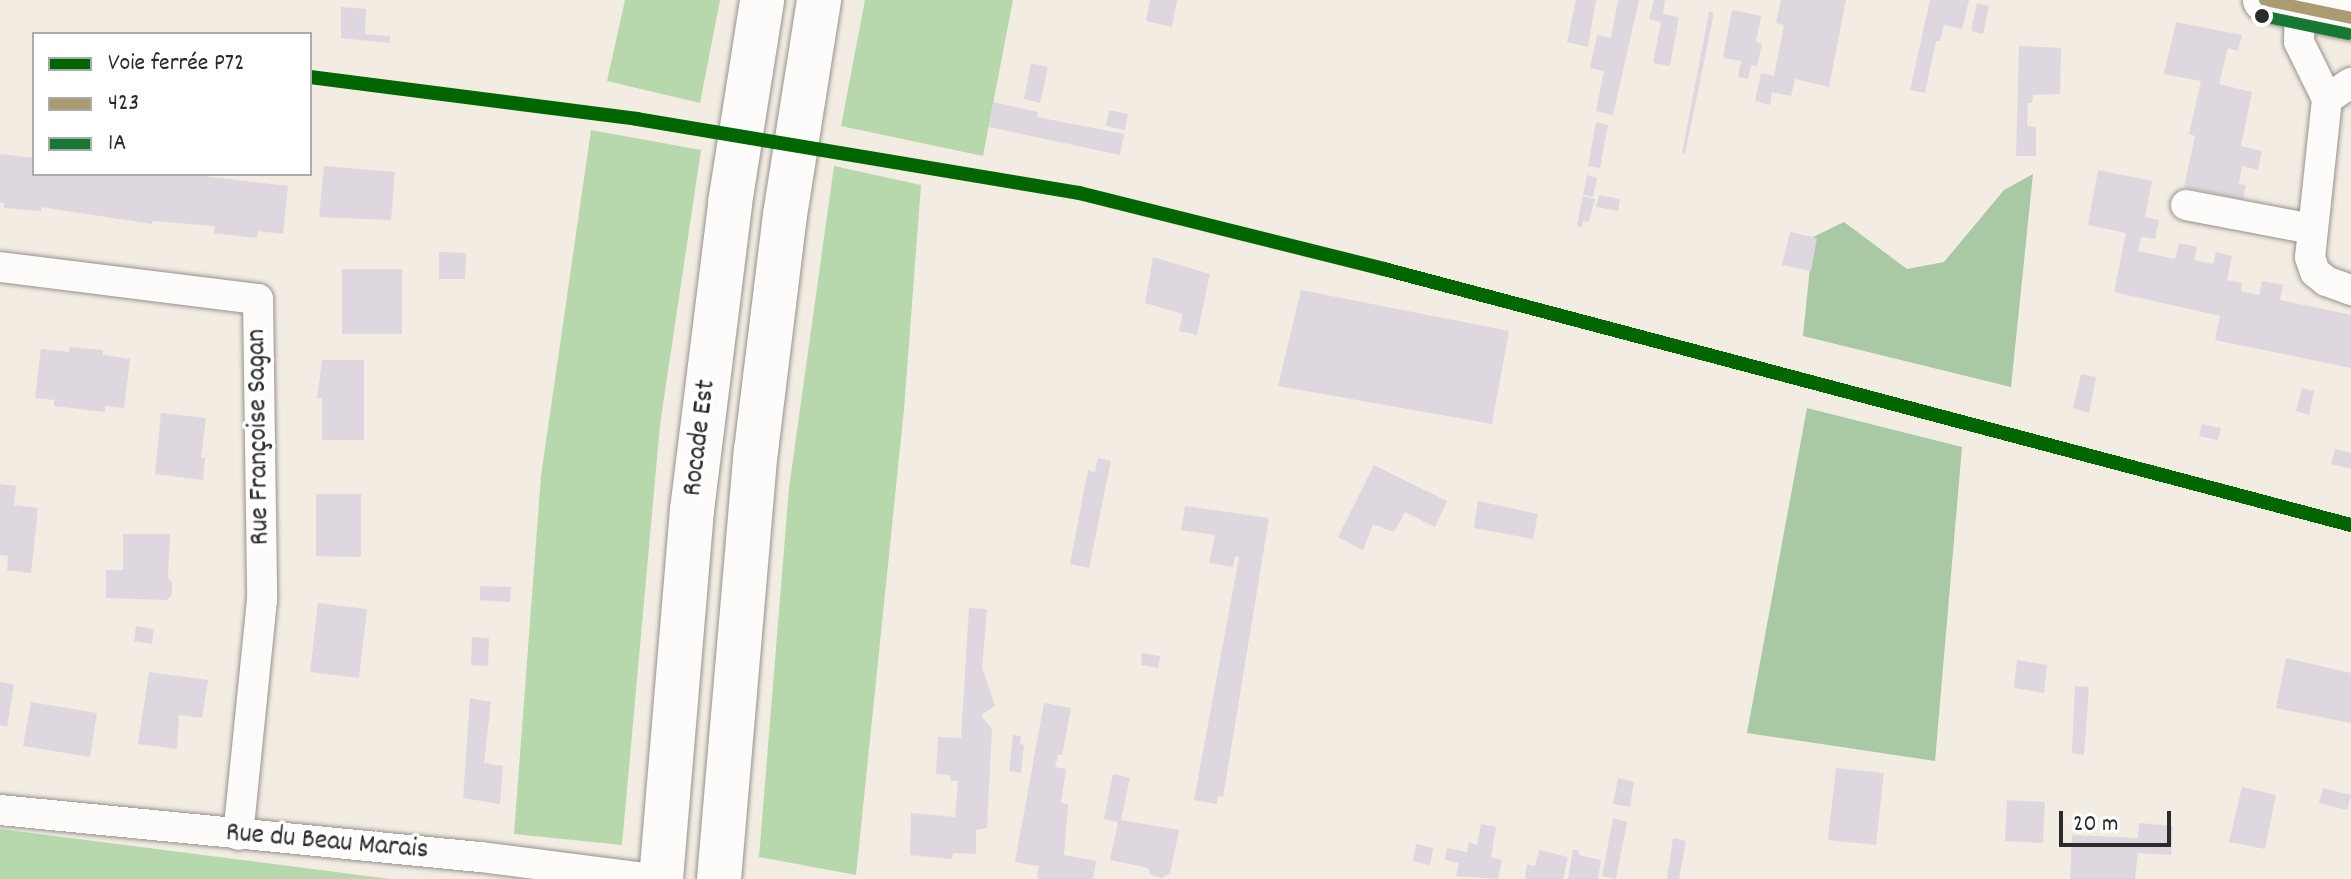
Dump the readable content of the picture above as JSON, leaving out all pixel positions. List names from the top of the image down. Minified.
{"streets":{"main road":["Rocade Est"],"street":["Rue Françoise Sagan","Rue du Beau Marais"]},"crossings":[["Rue Françoise Sagan","Rue du Beau Marais"]],"lines":["transit line 423","transit line 1A","rail line P72"],"legend":["Voie ferrée P72","423","1A"],"scale_bar":"20 m"}
